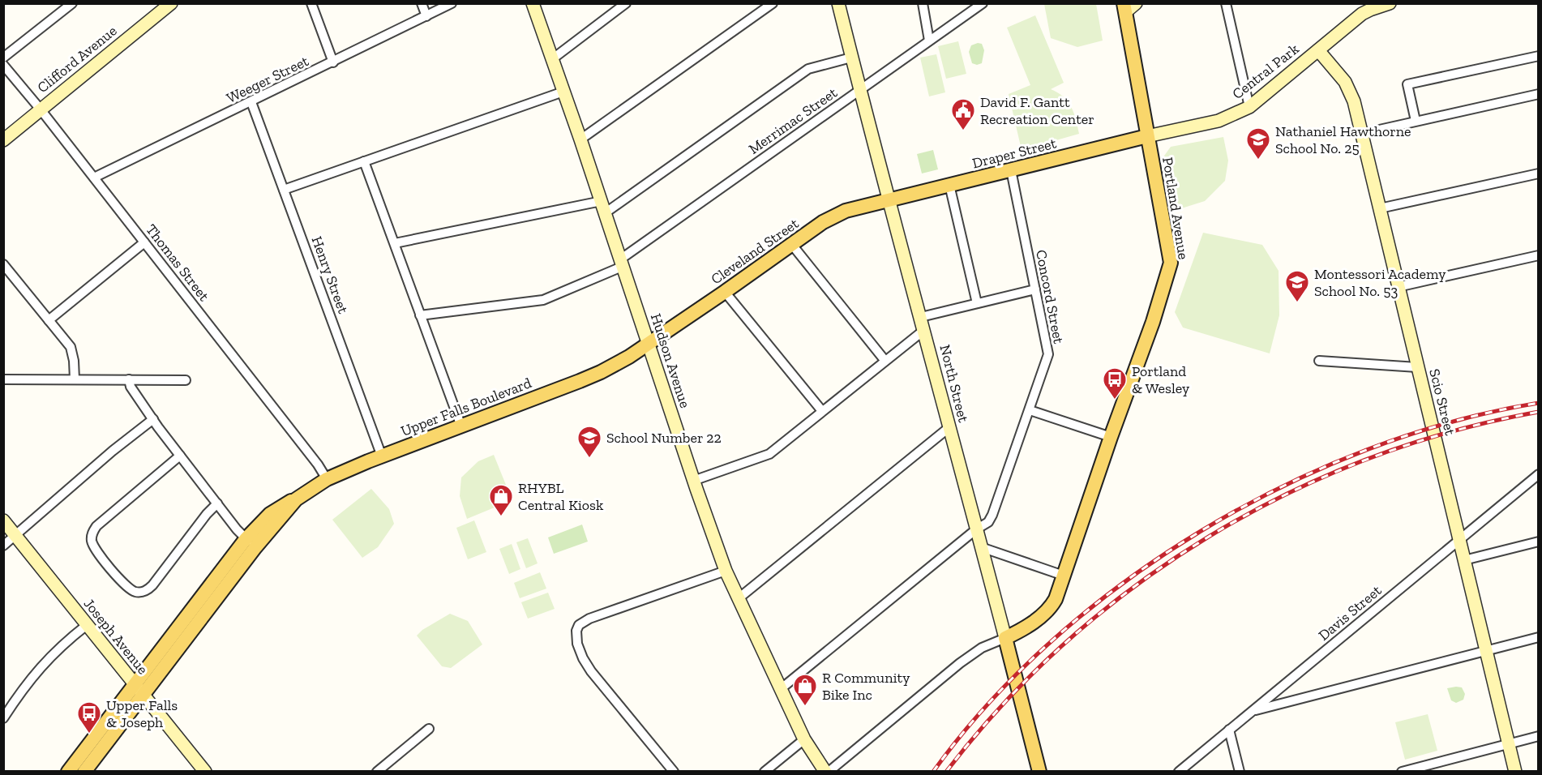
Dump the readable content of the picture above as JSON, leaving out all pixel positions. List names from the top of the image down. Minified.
{"streets":{"main road":["Clifford Avenue","Central Park","Draper Street","Portland Avenue","Cleveland Street","Hudson Avenue","North Street","Scio Street","Upper Falls Boulevard","Joseph Avenue"],"street":["Weeger Street","Merrimac Street","Thomas Street","Henry Street","Concord Street","Davis Street"]},"crossings":[["Clifford Avenue","Thomas Street"],["Central Park","Draper Street"],["Central Park","Portland Avenue"],["Central Park","Scio Street"],["Weeger Street","Thomas Street"],["Weeger Street","Henry Street"],["Merrimac Street","Hudson Avenue"],["Merrimac Street","North Street"],["Draper Street","Portland Avenue"],["Draper Street","Cleveland Street"],["Draper Street","Concord Street"],["Draper Street","North Street"],["Portland Avenue","North Street"],["Cleveland Street","Hudson Avenue"],["Cleveland Street","North Street"],["Cleveland Street","Upper Falls Boulevard"],["Thomas Street","Upper Falls Boulevard"],["Henry Street","Upper Falls Boulevard"],["Concord Street","Hudson Avenue"],["Concord Street","North Street"],["Hudson Avenue","Upper Falls Boulevard"],["Scio Street","Davis Street"],["Upper Falls Boulevard","Joseph Avenue"]],"places":{"public building":["David F. Gantt Recreation Center"],"school or university":["Nathaniel Hawthorne School No. 25","Montessori Academy School No. 53","School Number 22"],"bus stop":["Portland & Wesley","Upper Falls & Joseph"],"shop":["RHYBL Central Kiosk","R Community Bike Inc"]}}
